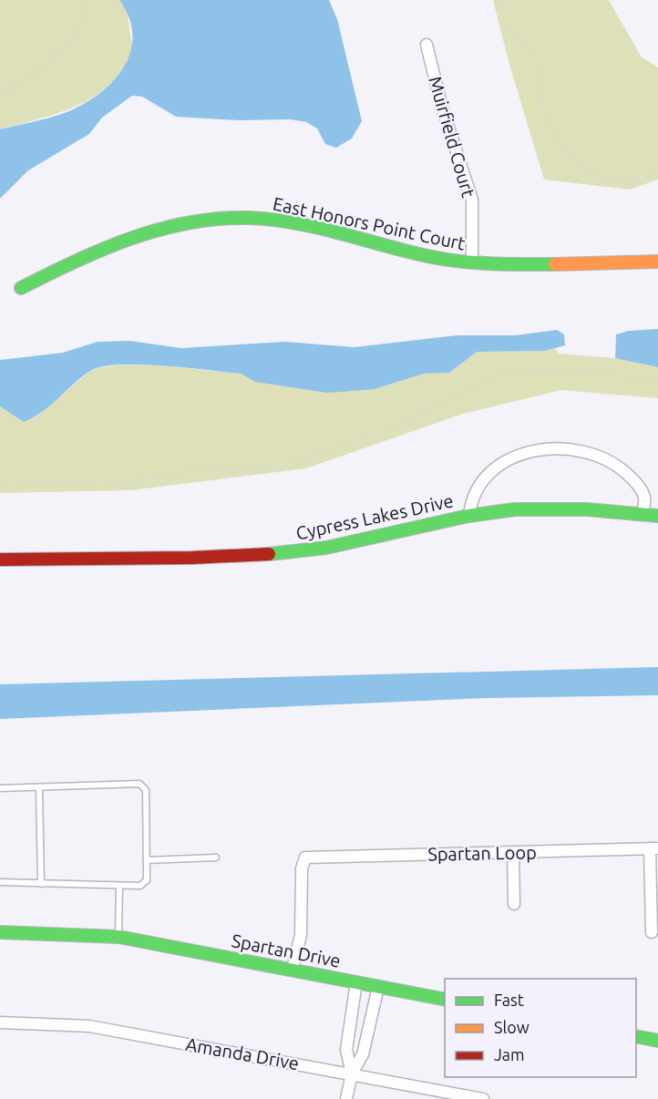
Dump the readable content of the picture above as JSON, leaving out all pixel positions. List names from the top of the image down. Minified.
{"streets":{"street":["Muirfield Court","East Honors Point Court","Cypress Lakes Drive","Spartan Loop","Spartan Drive","Amanda Drive"]},"crossings":[["Muirfield Court","East Honors Point Court"],["Spartan Loop","Spartan Drive"]],"legend":["Fast","Slow","Jam"]}
